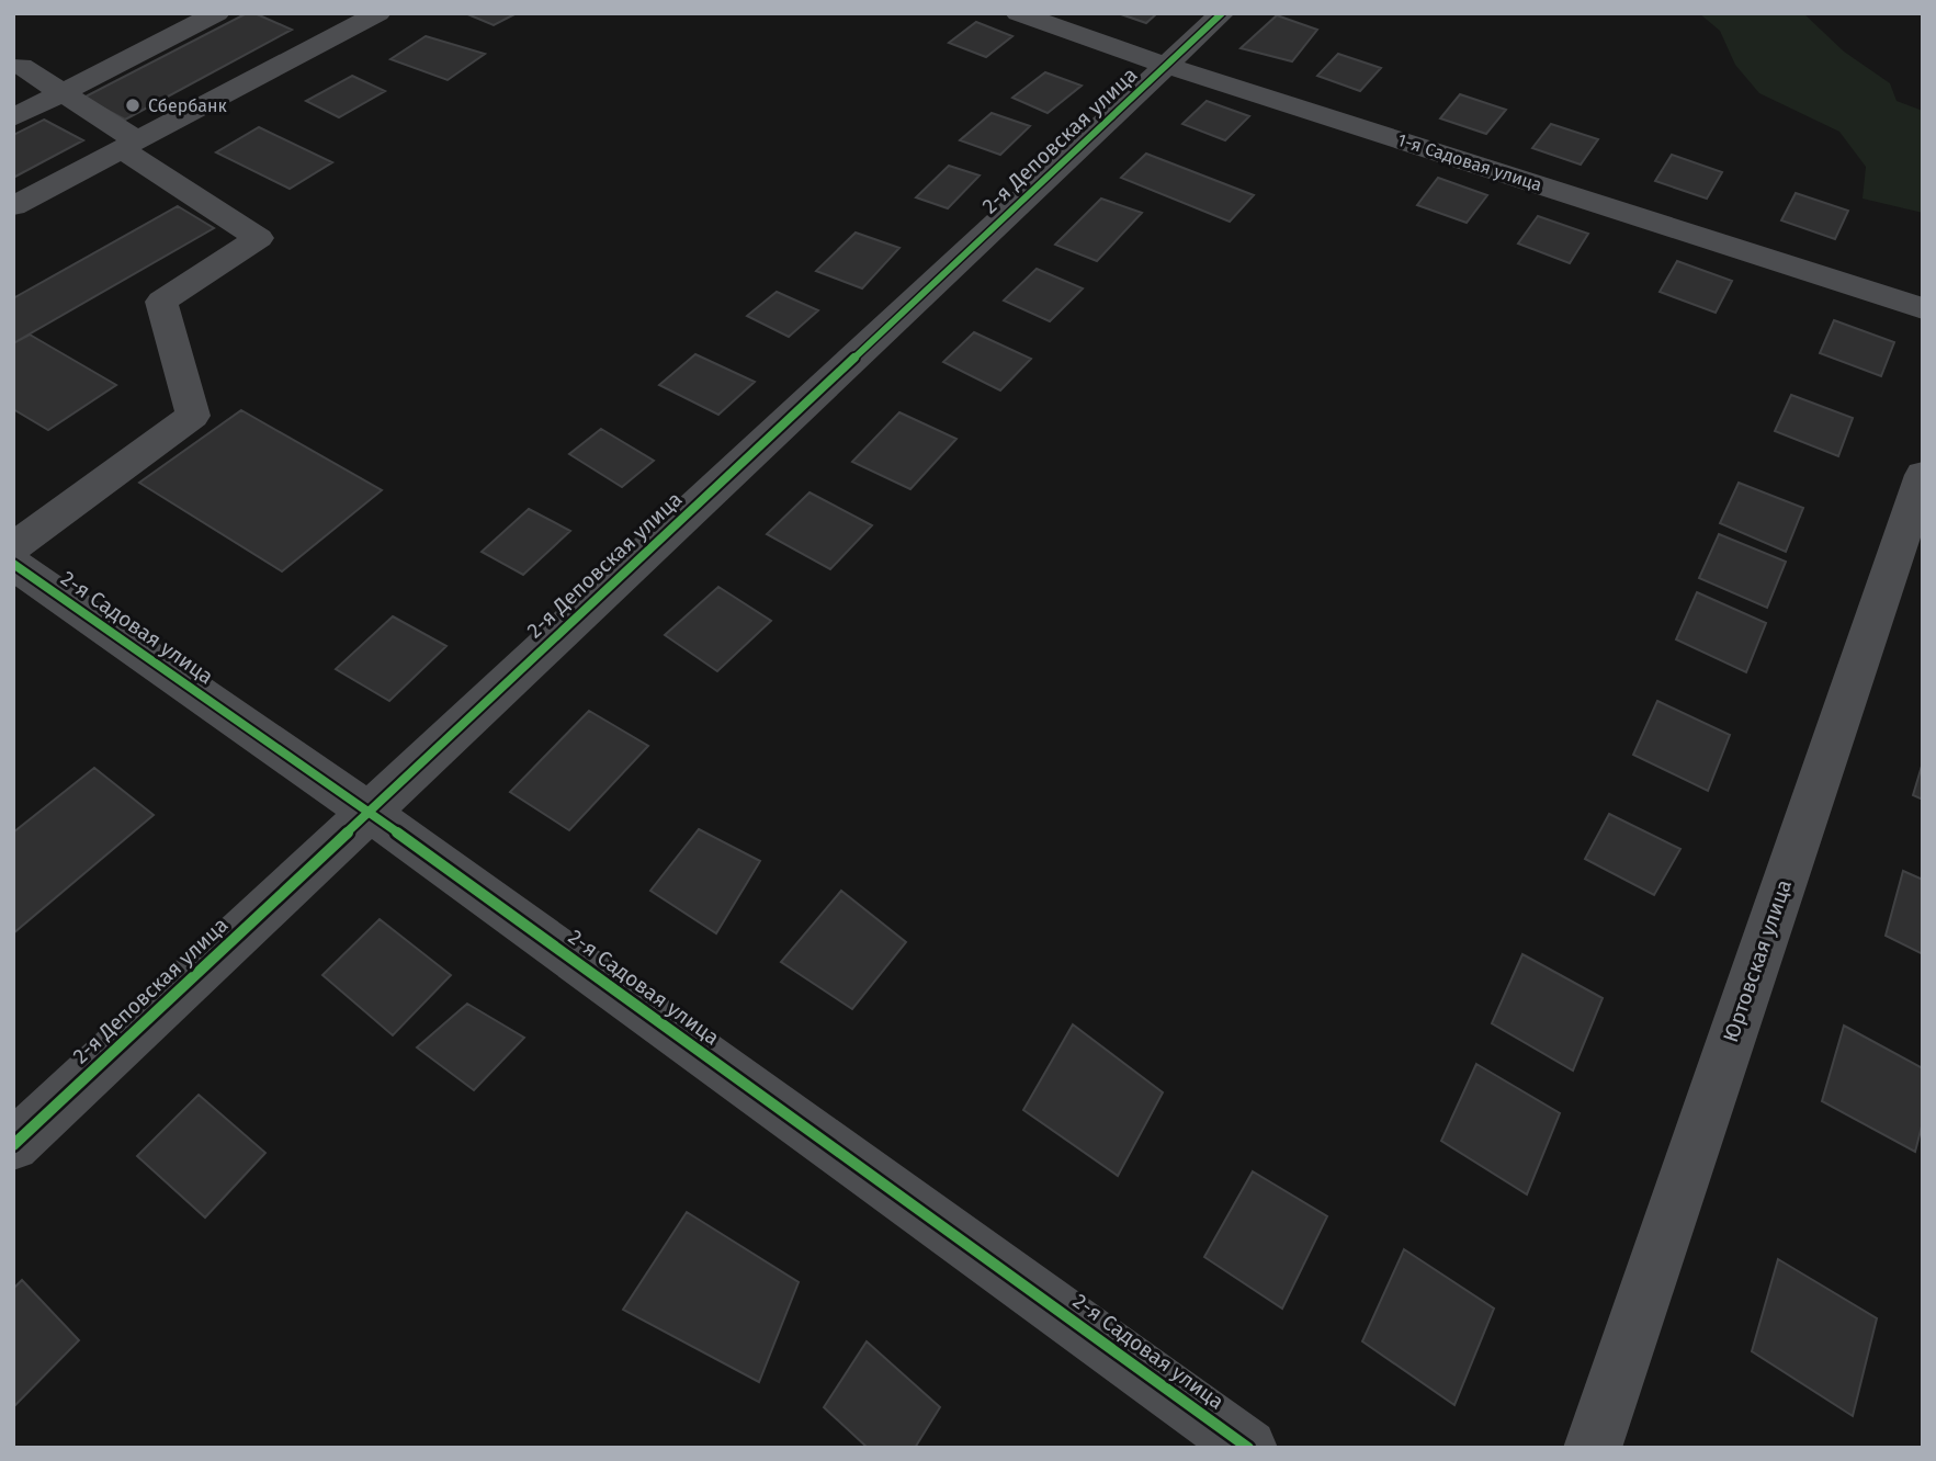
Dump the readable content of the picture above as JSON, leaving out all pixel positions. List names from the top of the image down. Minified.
{"streets":{"street":["2-я Деповская улица","1-я Садовая улица","2-я Садовая улица","Юртовская улица"]},"crossings":[["2-я Деповская улица","1-я Садовая улица"],["2-я Деповская улица","2-я Садовая улица"]],"places":["Сбербанк"]}
